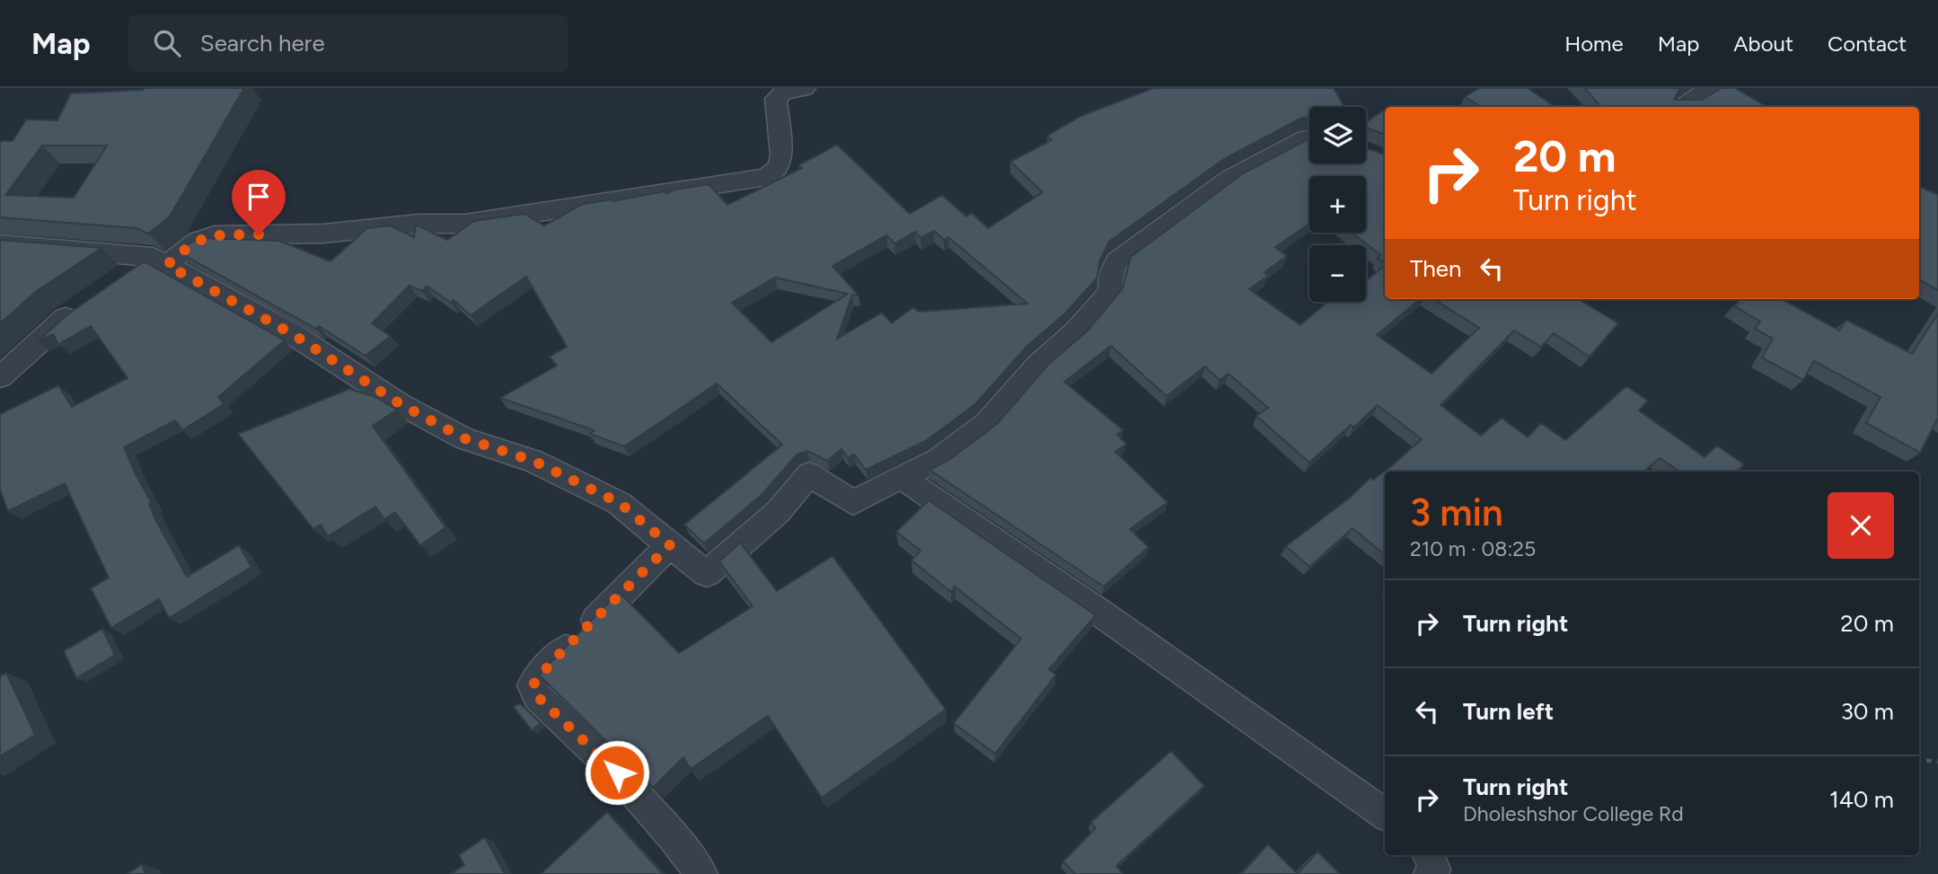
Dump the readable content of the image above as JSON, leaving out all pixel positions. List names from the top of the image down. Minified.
{"page":{"header":"Map","search":"Search here","nav":["Home","Map","About","Contact"],"map_buttons":["+","−"],"turn":["20 m","Turn right"],"then":"Then","heading":["3 min","210 m · 08:25"],"list":[{"name":"Turn right","value":"20 m"},{"name":"Turn left","value":"30 m"},{"name":"Turn right","note":"Dholeshshor College Rd","value":"140 m"}]}}
